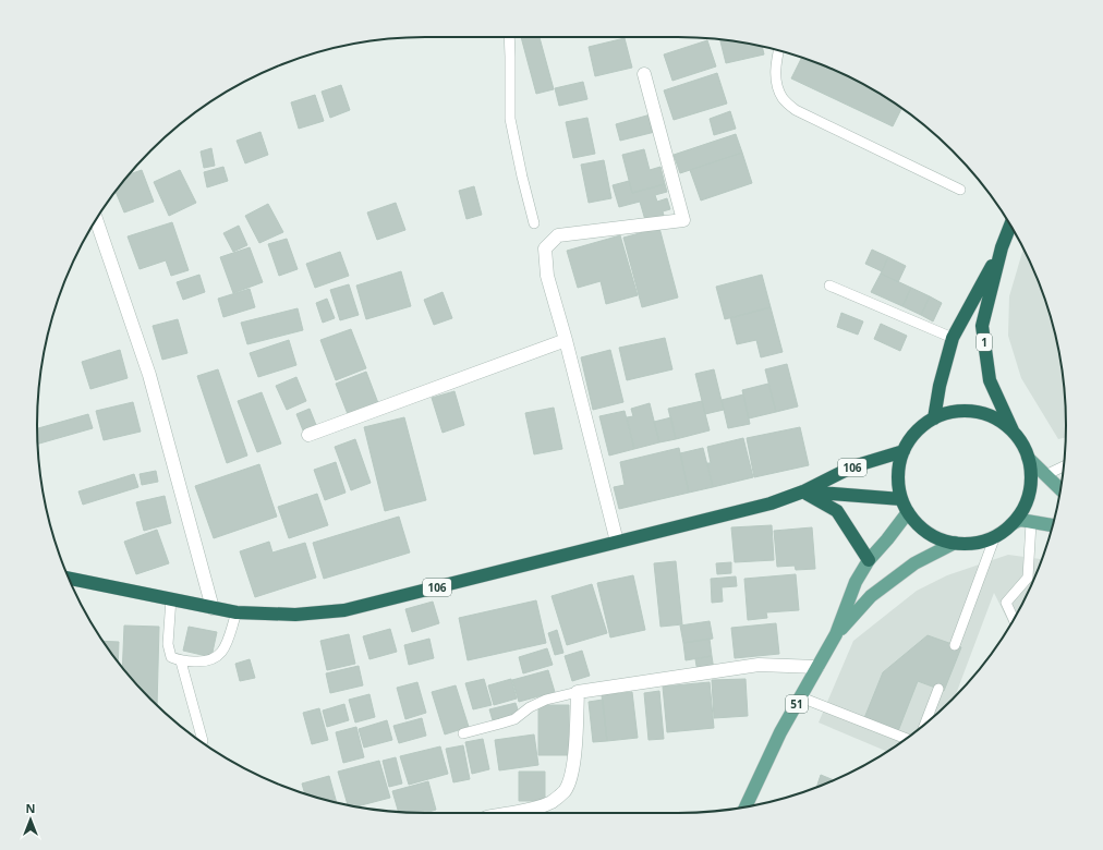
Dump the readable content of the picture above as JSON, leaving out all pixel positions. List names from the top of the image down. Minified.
{"streets":{"highway":["1","106"],"main road":["51"]},"crossings":[["1","106"],["1","51"],["106","51"]],"north":"top"}
